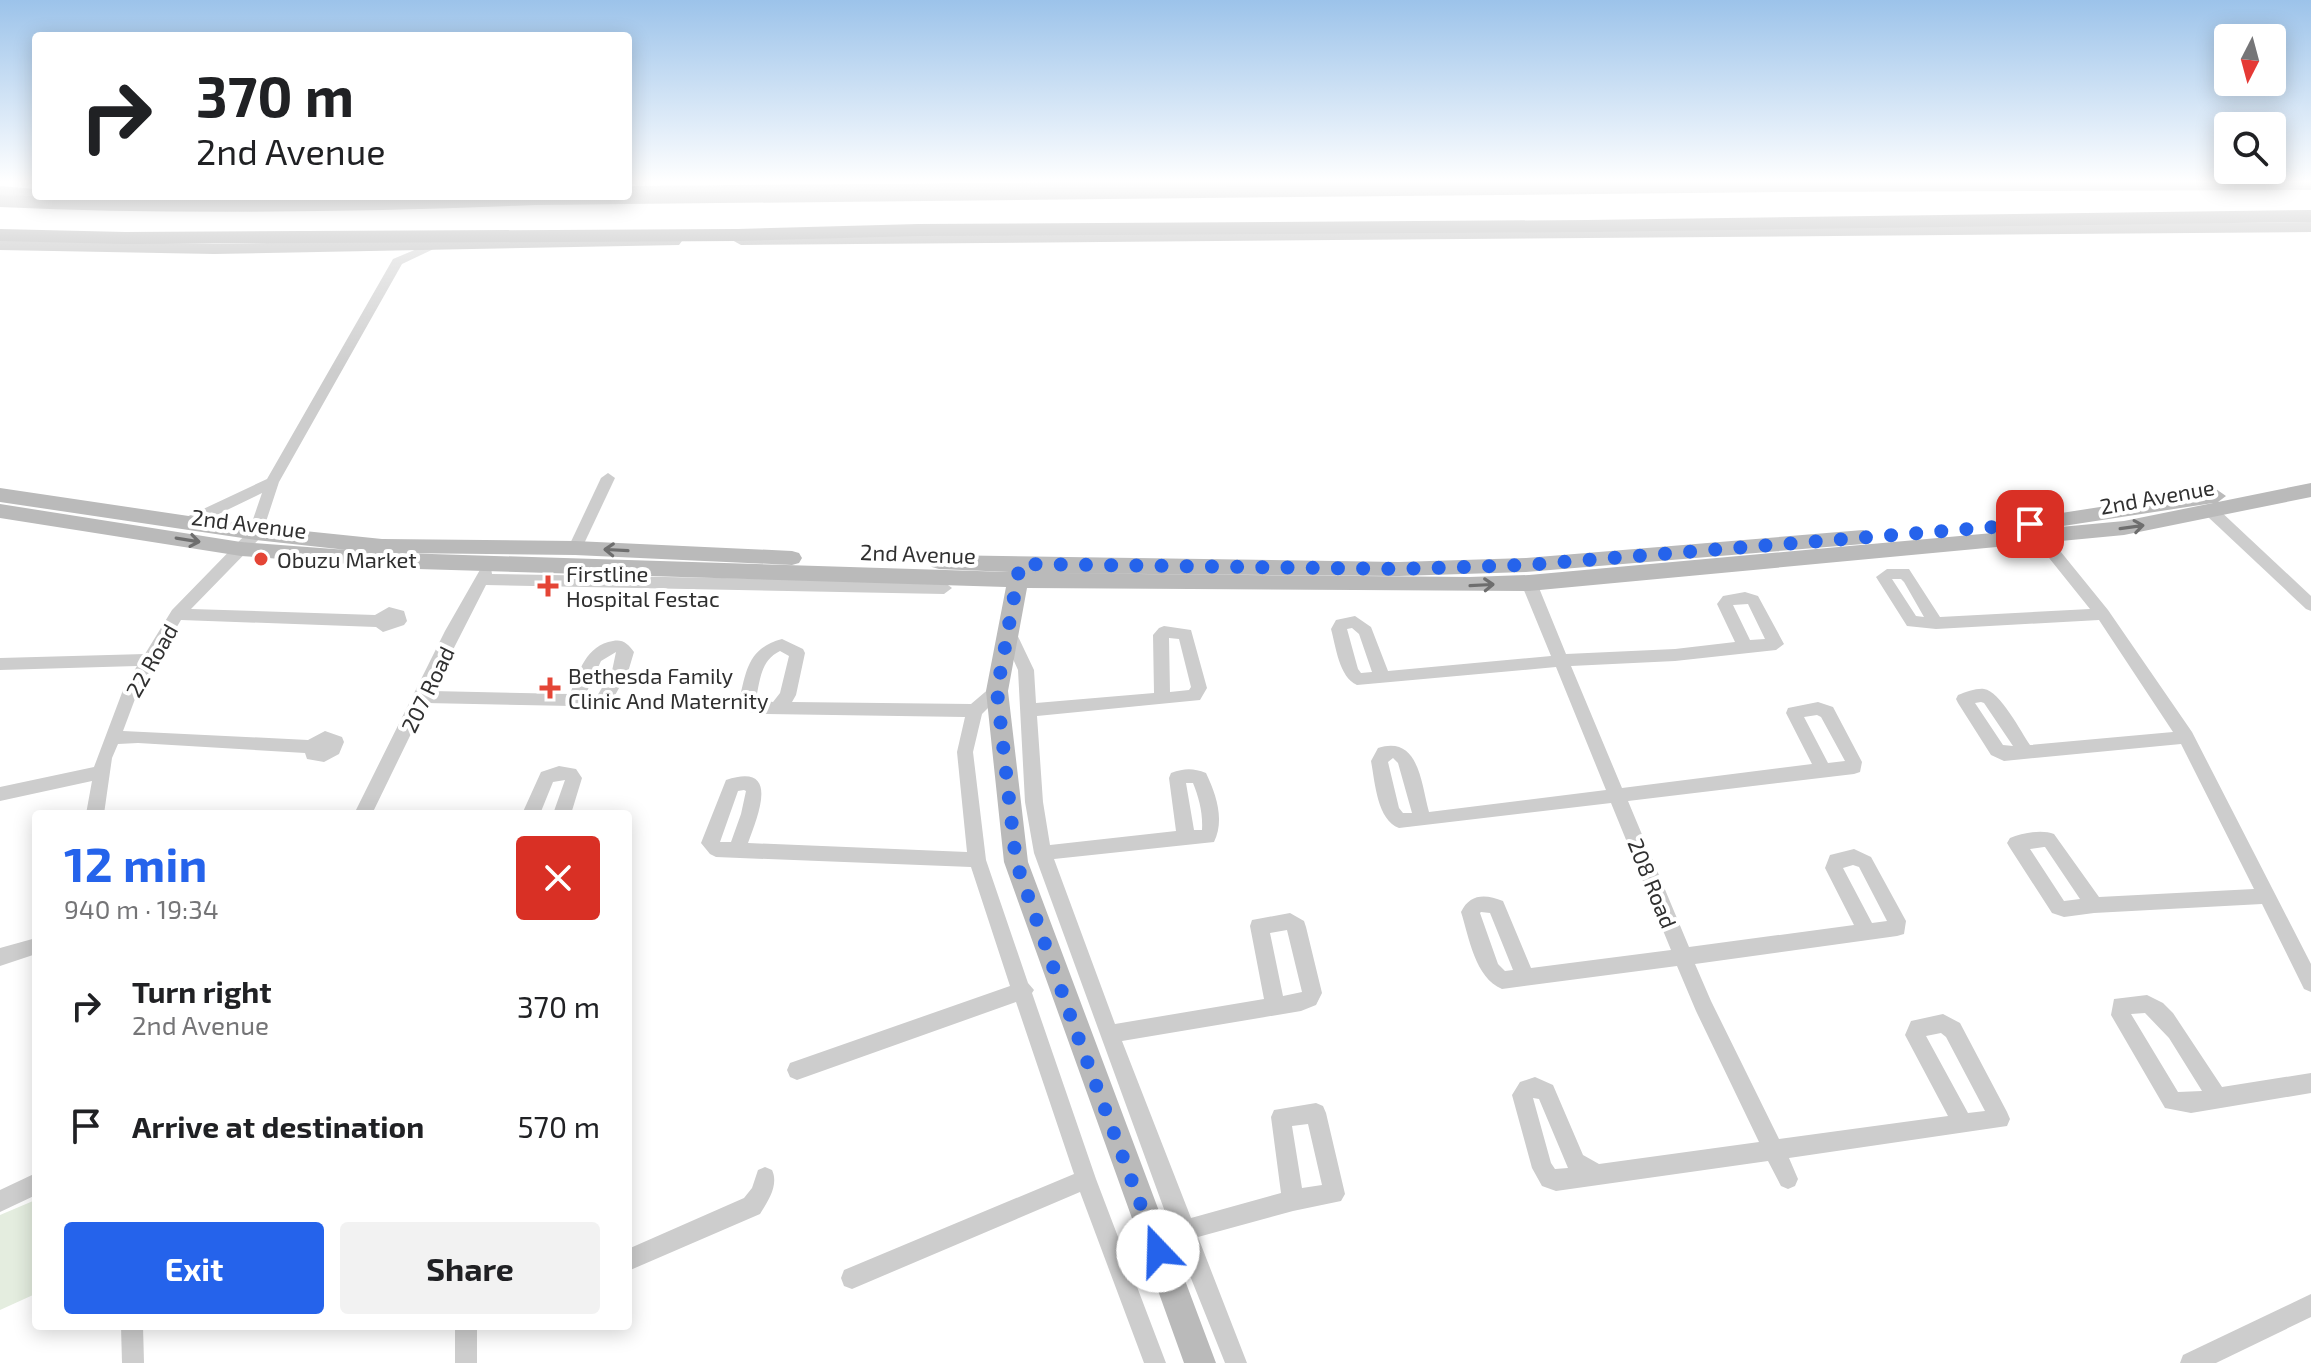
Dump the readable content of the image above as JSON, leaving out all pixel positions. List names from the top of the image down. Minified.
{"streets":{"street":["2nd Avenue","22 Road","207 Road","208 Road"]},"crossings":[["2nd Avenue","22 Road"],["2nd Avenue","207 Road"],["2nd Avenue","208 Road"]],"places":{"other":["Obuzu Market"],"health":["Firstline Hospital Festac","Bethesda Family Clinic And Maternity"]},"north":"bottom","page":{"turn":["370 m","2nd Avenue"],"heading":["12 min","940 m · 19:34"],"list":[{"name":"Turn right","note":"2nd Avenue","value":"370 m"},{"name":"Arrive at destination","value":"570 m"}],"buttons":["Exit","Share"]}}
